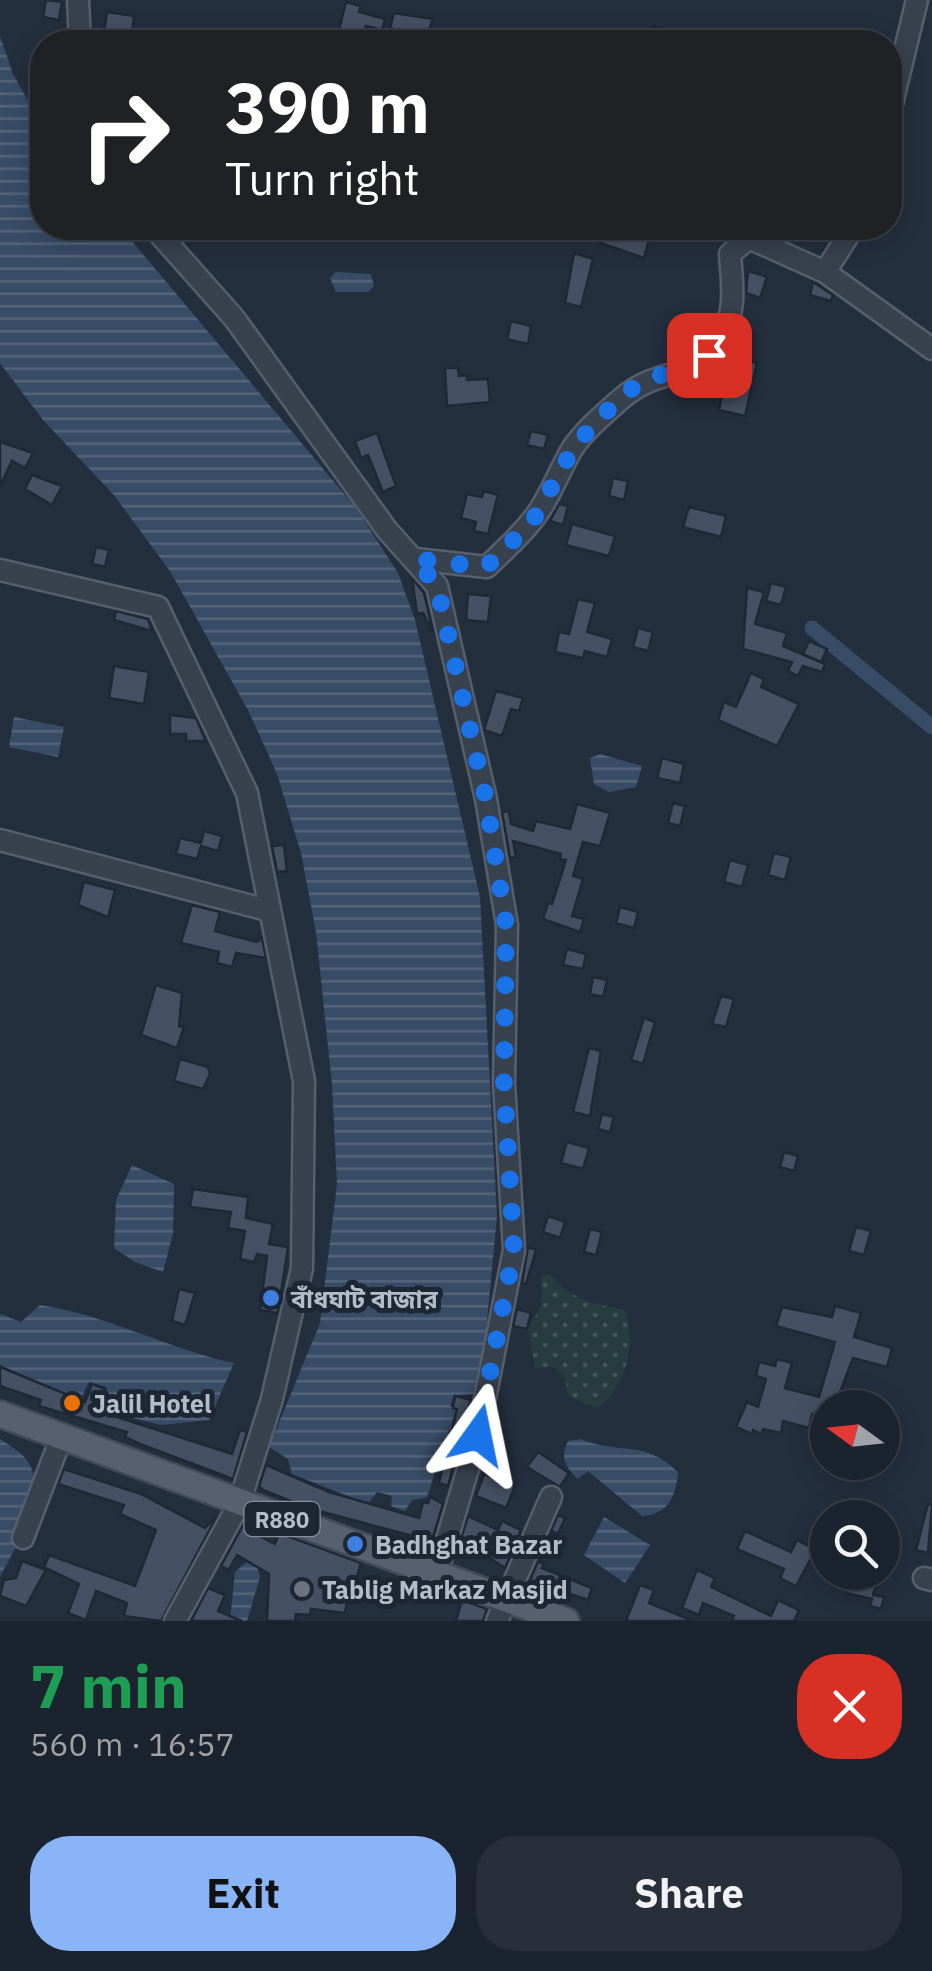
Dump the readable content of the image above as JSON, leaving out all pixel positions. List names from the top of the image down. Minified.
{"streets":{"main road":["R880"]},"places":["বাঁধঘাট বাজার","Jalil Hotel","Badhghat Bazar","Tablig Markaz Masjid"],"north":"left","page":{"turn":["390 m","Turn right"],"heading":["7 min","560 m · 16:57"],"buttons":["Exit","Share"]}}
